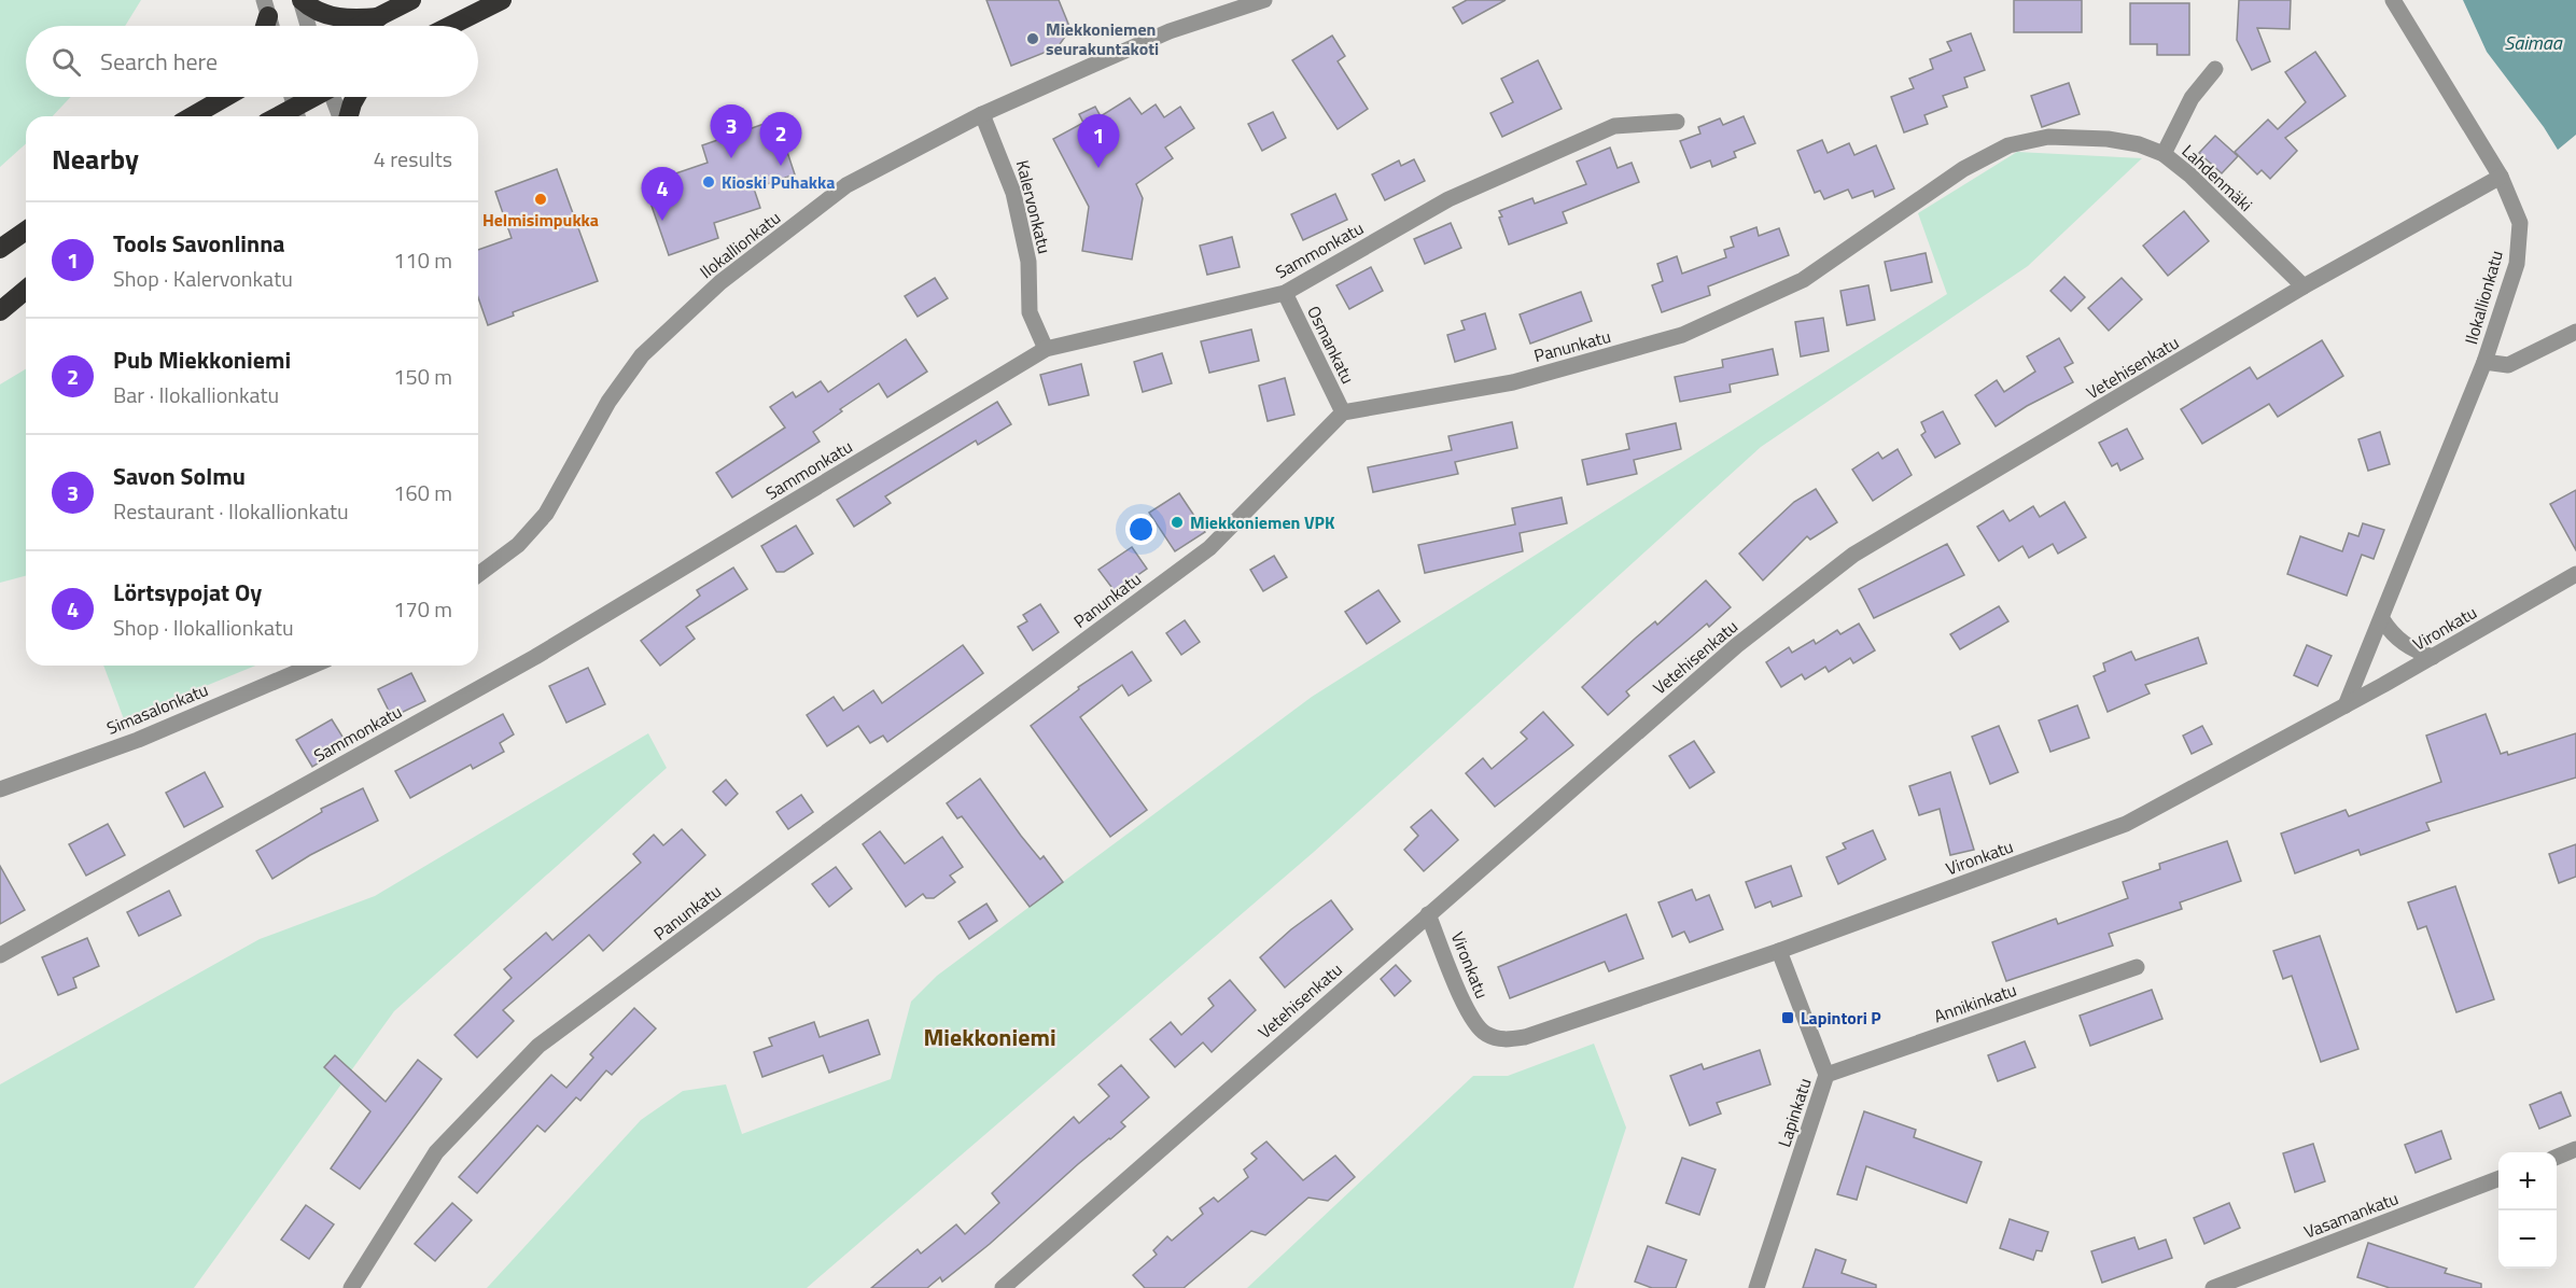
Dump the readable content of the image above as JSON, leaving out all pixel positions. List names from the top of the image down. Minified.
{"streets":{"street":["Lahdenmäki","Kalervonkatu","Ilokallionkatu","Sammonkatu","Osmankatu","Panunkatu","Vetehisenkatu","Vironkatu","Simasalonkatu","Annikinkatu","Lapinkatu","Vasamankatu"]},"crossings":[["Lahdenmäki","Panunkatu"],["Lahdenmäki","Vetehisenkatu"],["Kalervonkatu","Ilokallionkatu"],["Kalervonkatu","Sammonkatu"],["Ilokallionkatu","Vetehisenkatu"],["Ilokallionkatu","Vironkatu"],["Sammonkatu","Osmankatu"],["Osmankatu","Panunkatu"],["Vetehisenkatu","Vironkatu"],["Vironkatu","Lapinkatu"],["Annikinkatu","Lapinkatu"]],"districts":["Miekkoniemi"],"water":["Saimaa"],"places":{"other":["Miekkoniemen seurakuntakoti","Kioski Puhakka","Helmisimpukka","Miekkoniemen VPK"],"transit":["Lapintori P"]},"page":{"search":"Search here","pins":["3","2","1","4"],"heading":["Nearby","4 results"],"list":[{"mark":"1","name":"Tools Savonlinna","note":"Shop · Kalervonkatu","value":"110 m"},{"mark":"2","name":"Pub Miekkoniemi","note":"Bar · Ilokallionkatu","value":"150 m"},{"mark":"3","name":"Savon Solmu","note":"Restaurant · Ilokallionkatu","value":"160 m"},{"mark":"4","name":"Lörtsypojat Oy","note":"Shop · Ilokallionkatu","value":"170 m"}],"map_buttons":["+","−"]}}
